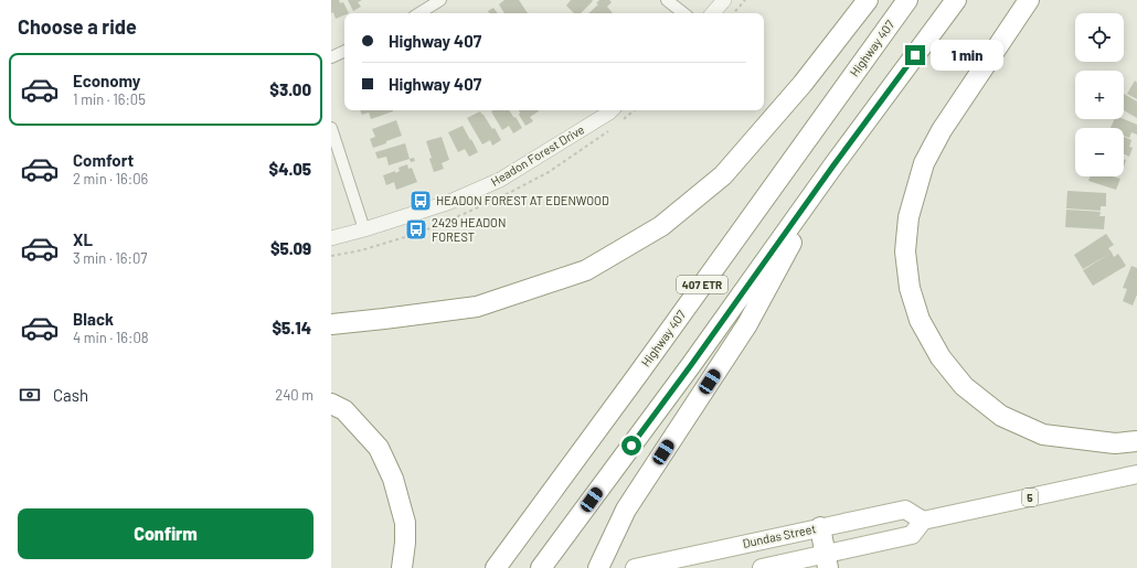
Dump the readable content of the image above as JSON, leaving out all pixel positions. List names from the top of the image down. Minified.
{"streets":{"highway":["Highway 407","407 ETR"],"main road":["5","Dundas Street"],"street":["Headon Forest Drive"]},"crossings":[["5","Dundas Street"]],"places":{"bus stop":["HEADON FOREST AT EDENWOOD","2429 HEADON FOREST"]},"page":{"heading":"Choose a ride","map_buttons":["+","−"],"banner":["Highway 407","Highway 407"],"bubble":"1 min","list":[{"name":"Economy","note":"1 min · 16:05","value":"$3.00"},{"name":"Comfort","note":"2 min · 16:06","value":"$4.05"},{"name":"XL","note":"3 min · 16:07","value":"$5.09"},{"name":"Black","note":"4 min · 16:08","value":"$5.14"}],"pay":["Cash","240 m"],"buttons":"Confirm"}}
